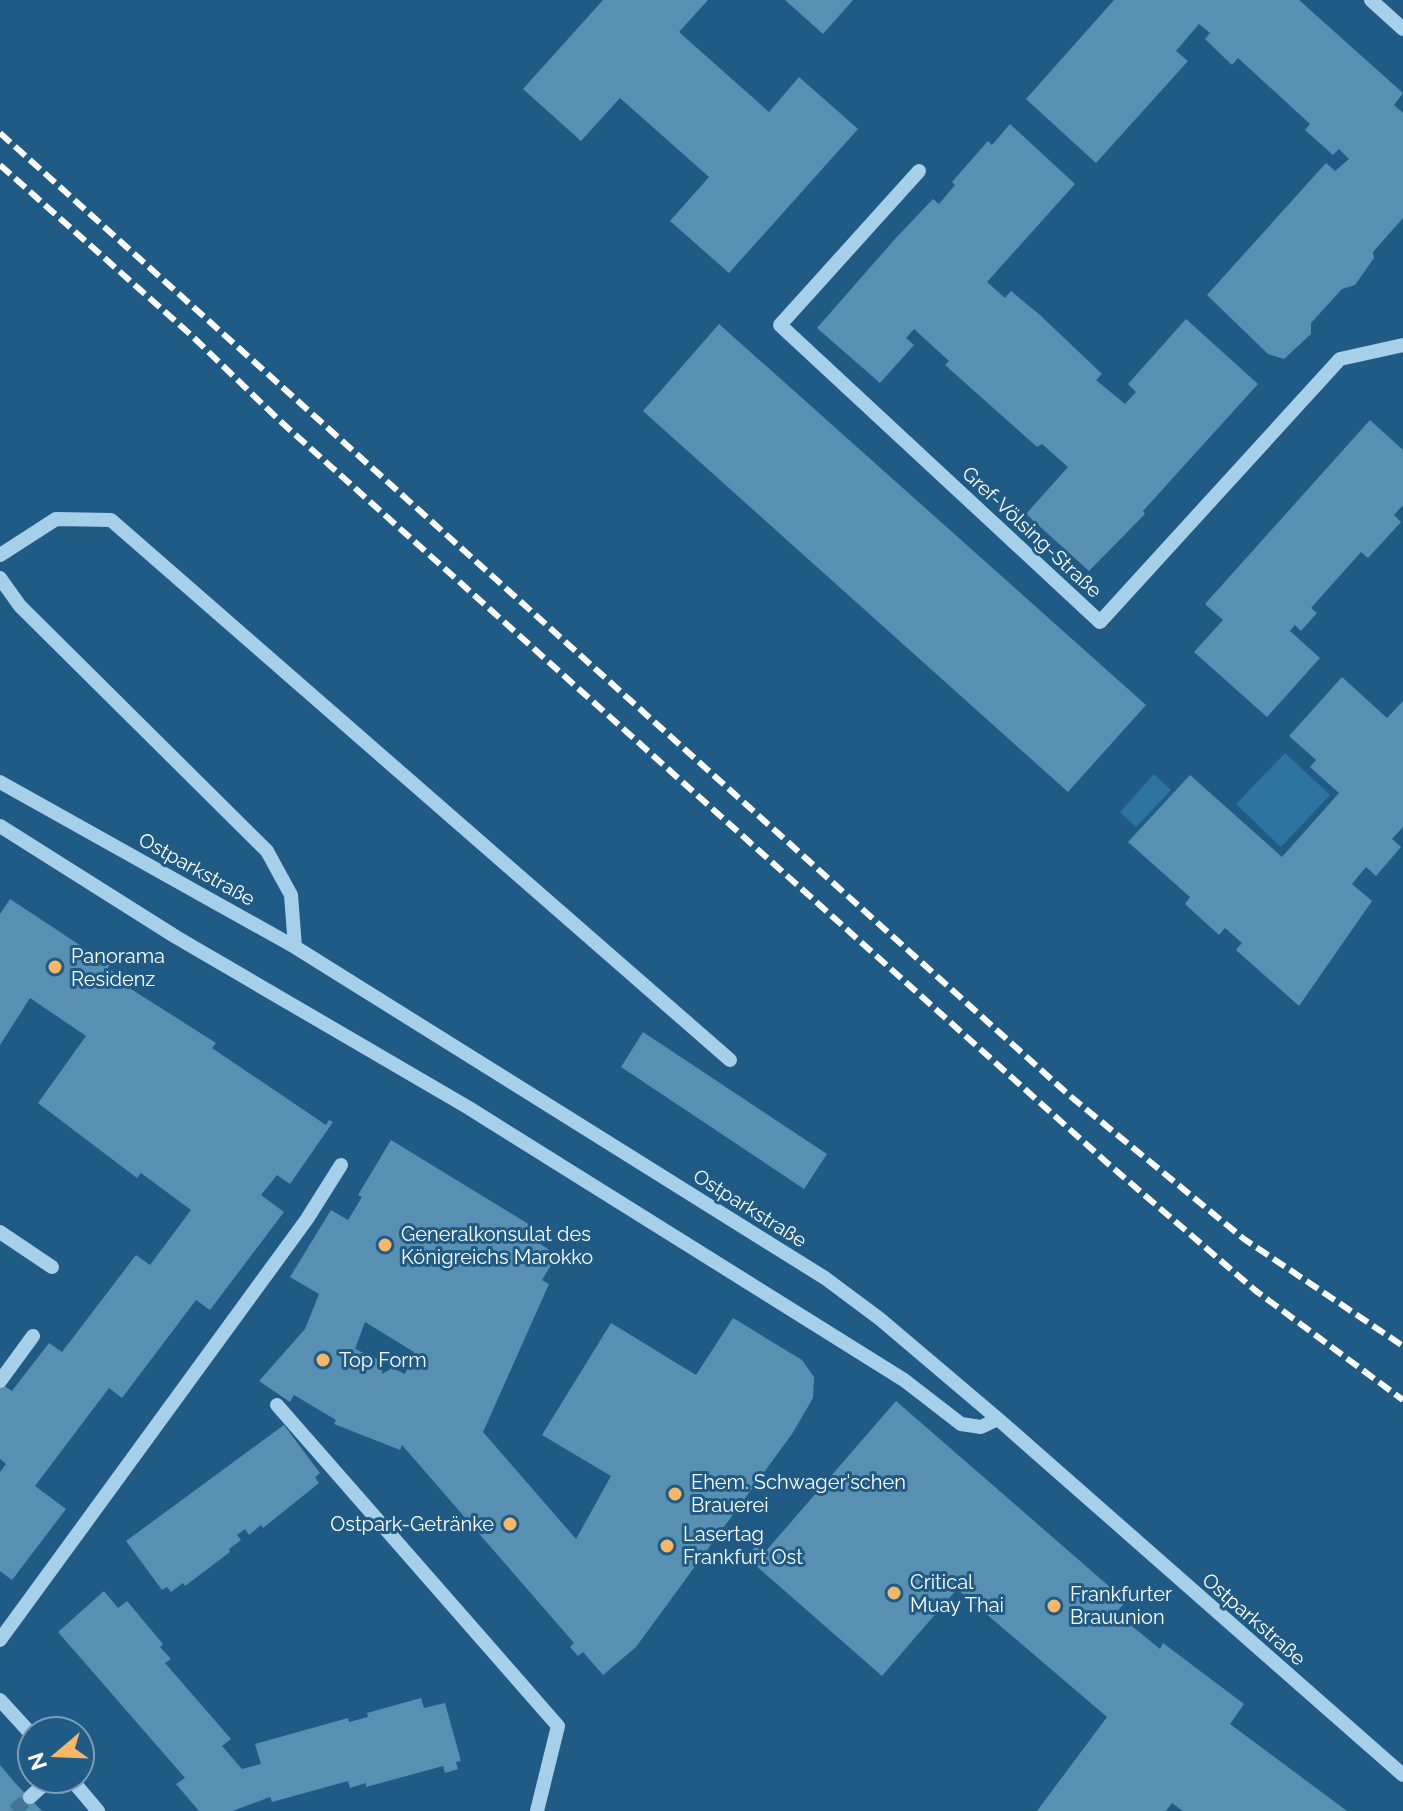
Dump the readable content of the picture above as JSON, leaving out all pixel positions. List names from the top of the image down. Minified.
{"streets":{"street":["Gref-Völsing-Straße","Ostparkstraße"]},"places":["Panorama Residenz","Generalkonsulat des Königreichs Marokko","Top Form","Ehem. Schwager'schen Brauerei","Ostpark-Getränke","Lasertag Frankfurt Ost","Critical Muay Thai","Frankfurter Brauunion"],"north":"left"}
